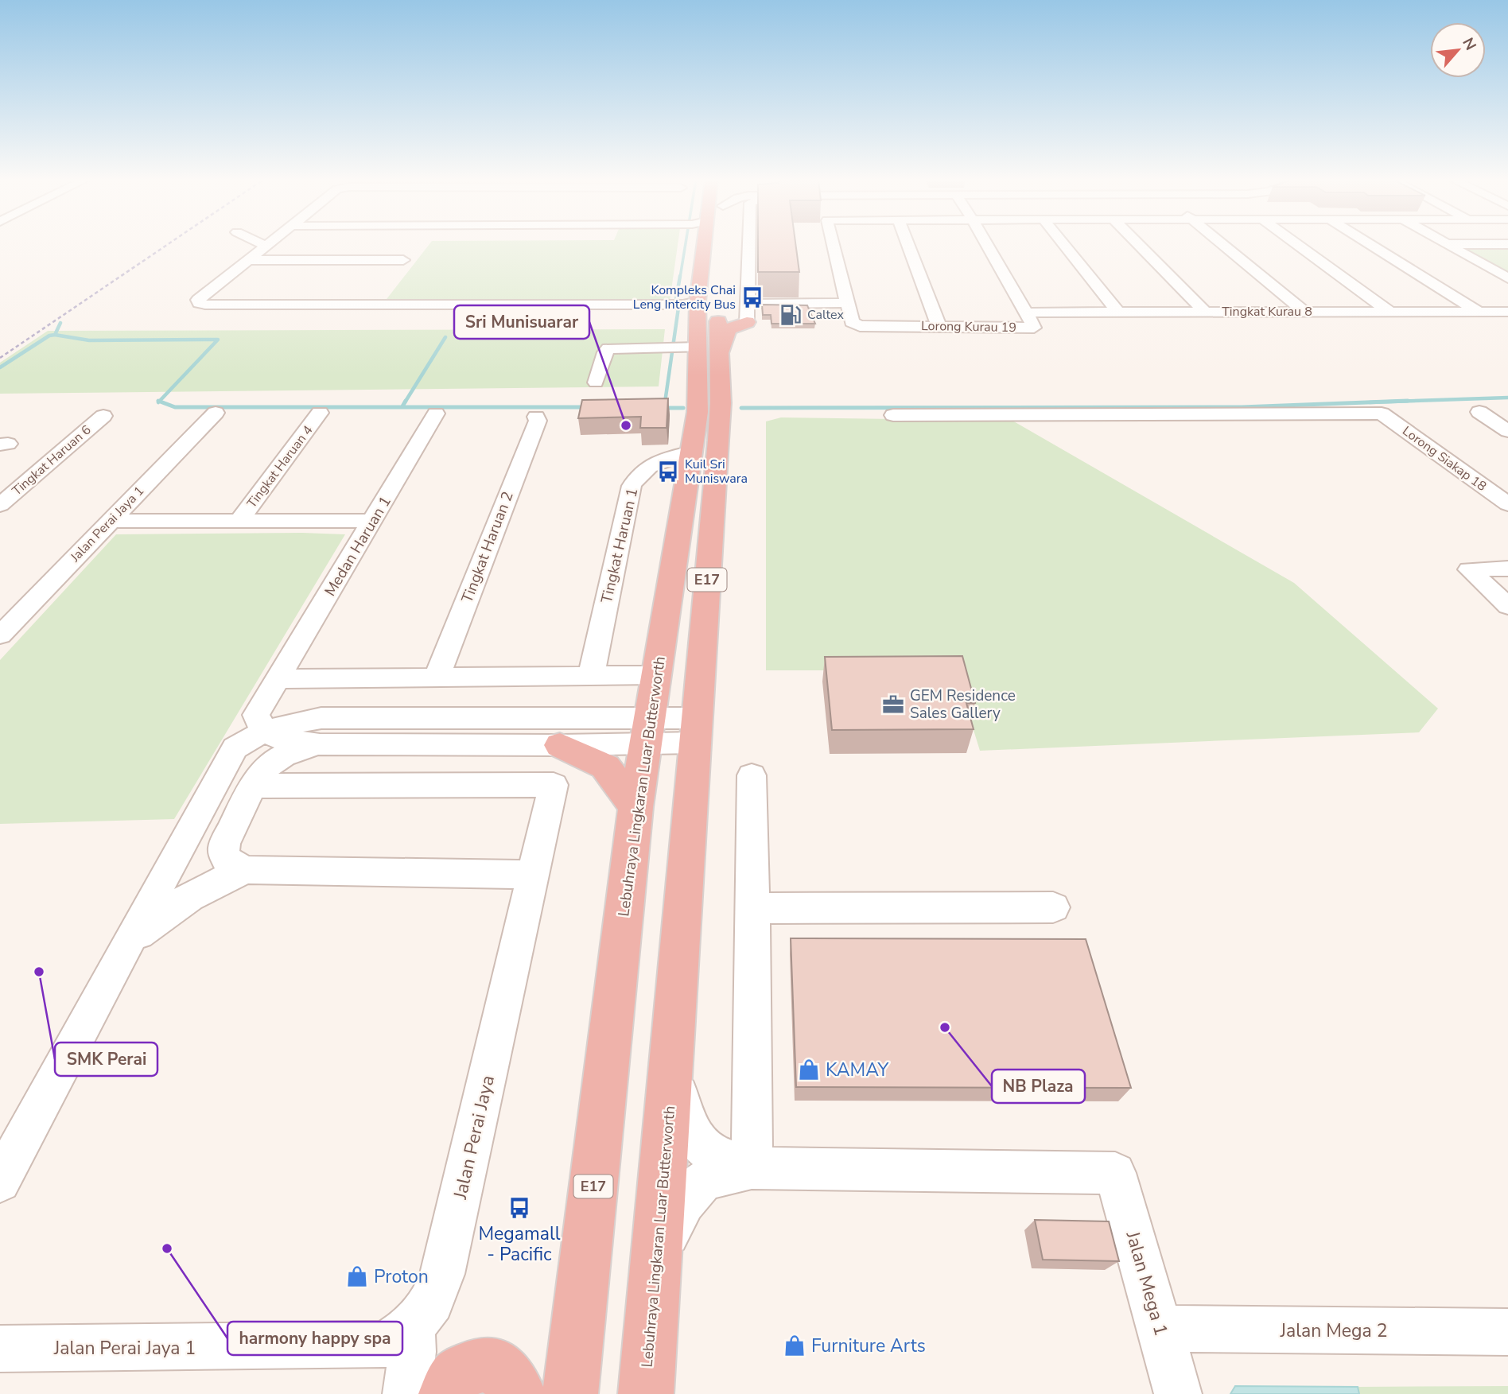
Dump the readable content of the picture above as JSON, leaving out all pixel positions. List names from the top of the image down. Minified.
{"streets":{"highway":["E17","Lebuhraya Lingkaran Luar Butterworth"],"street":["Tingkat Kurau 8","Lorong Kurau 19","Lorong Siakap 18","Tingkat Haruan 6","Tingkat Haruan 4","Jalan Perai Jaya 1","Tingkat Haruan 1","Medan Haruan 1","Tingkat Haruan 2","Jalan Perai Jaya","Jalan Mega 1","Jalan Mega 2"]},"crossings":[["Tingkat Kurau 8","Lorong Kurau 19"],["Jalan Perai Jaya 1","Jalan Perai Jaya"],["Tingkat Haruan 1","Lebuhraya Lingkaran Luar Butterworth"],["Jalan Mega 1","Jalan Mega 2"]],"places":{"bus stop":["Kompleks Chai Leng Intercity Bus","Kuil Sri Muniswara","Megamall - Pacific"],"fuel station":["Caltex"],"other":["Sri Munisuarar","SMK Perai","NB Plaza","harmony happy spa"],"office":["GEM Residence Sales Gallery"],"shop":["KAMAY","Proton","Furniture Arts"]},"north":"top right"}
